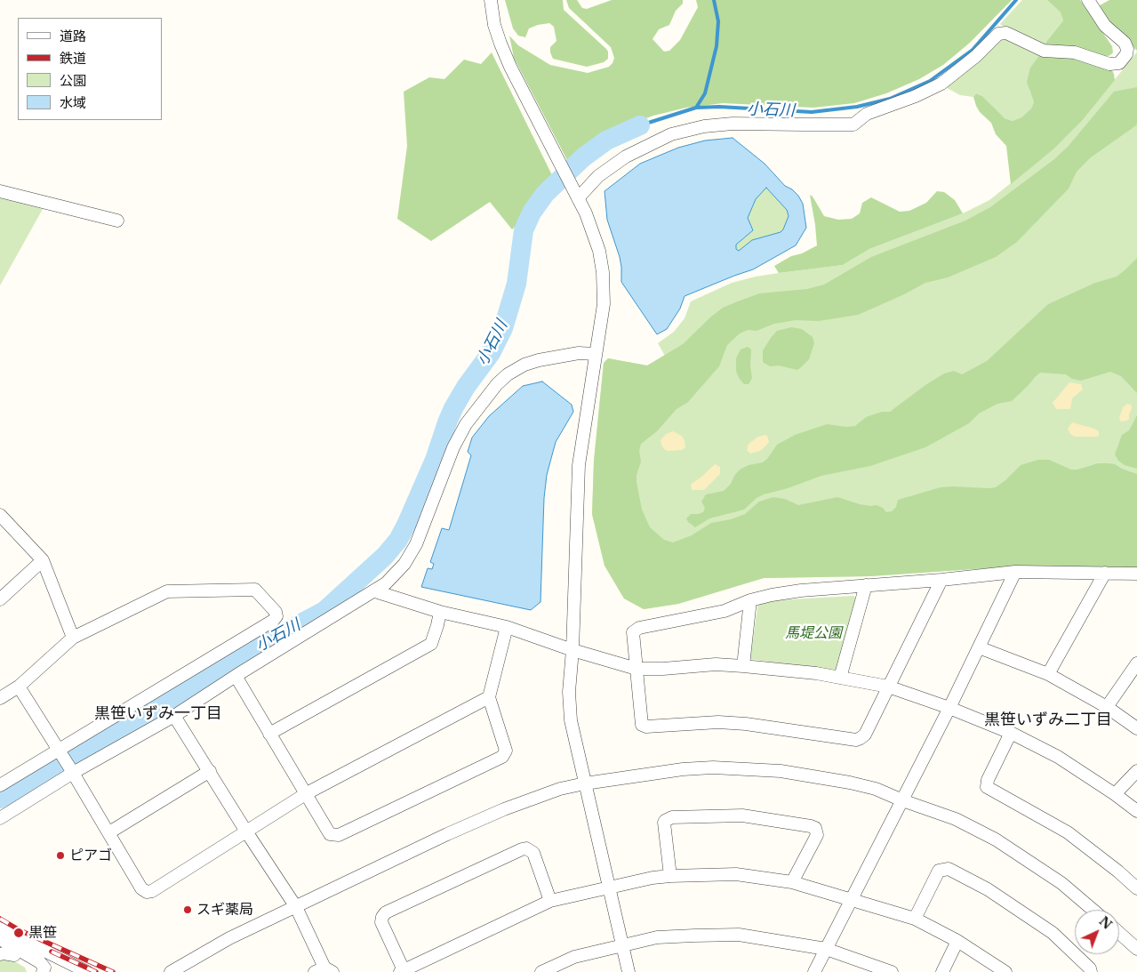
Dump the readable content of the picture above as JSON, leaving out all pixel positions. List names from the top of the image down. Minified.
{"districts":["黒笹いずみ一丁目","黒笹いずみ二丁目"],"water":["小石川"],"parks":["馬堤公園"],"places":["ピアゴ","スギ薬局","黒笹"],"legend":["道路","鉄道","公園","水域"],"north":"top right"}
